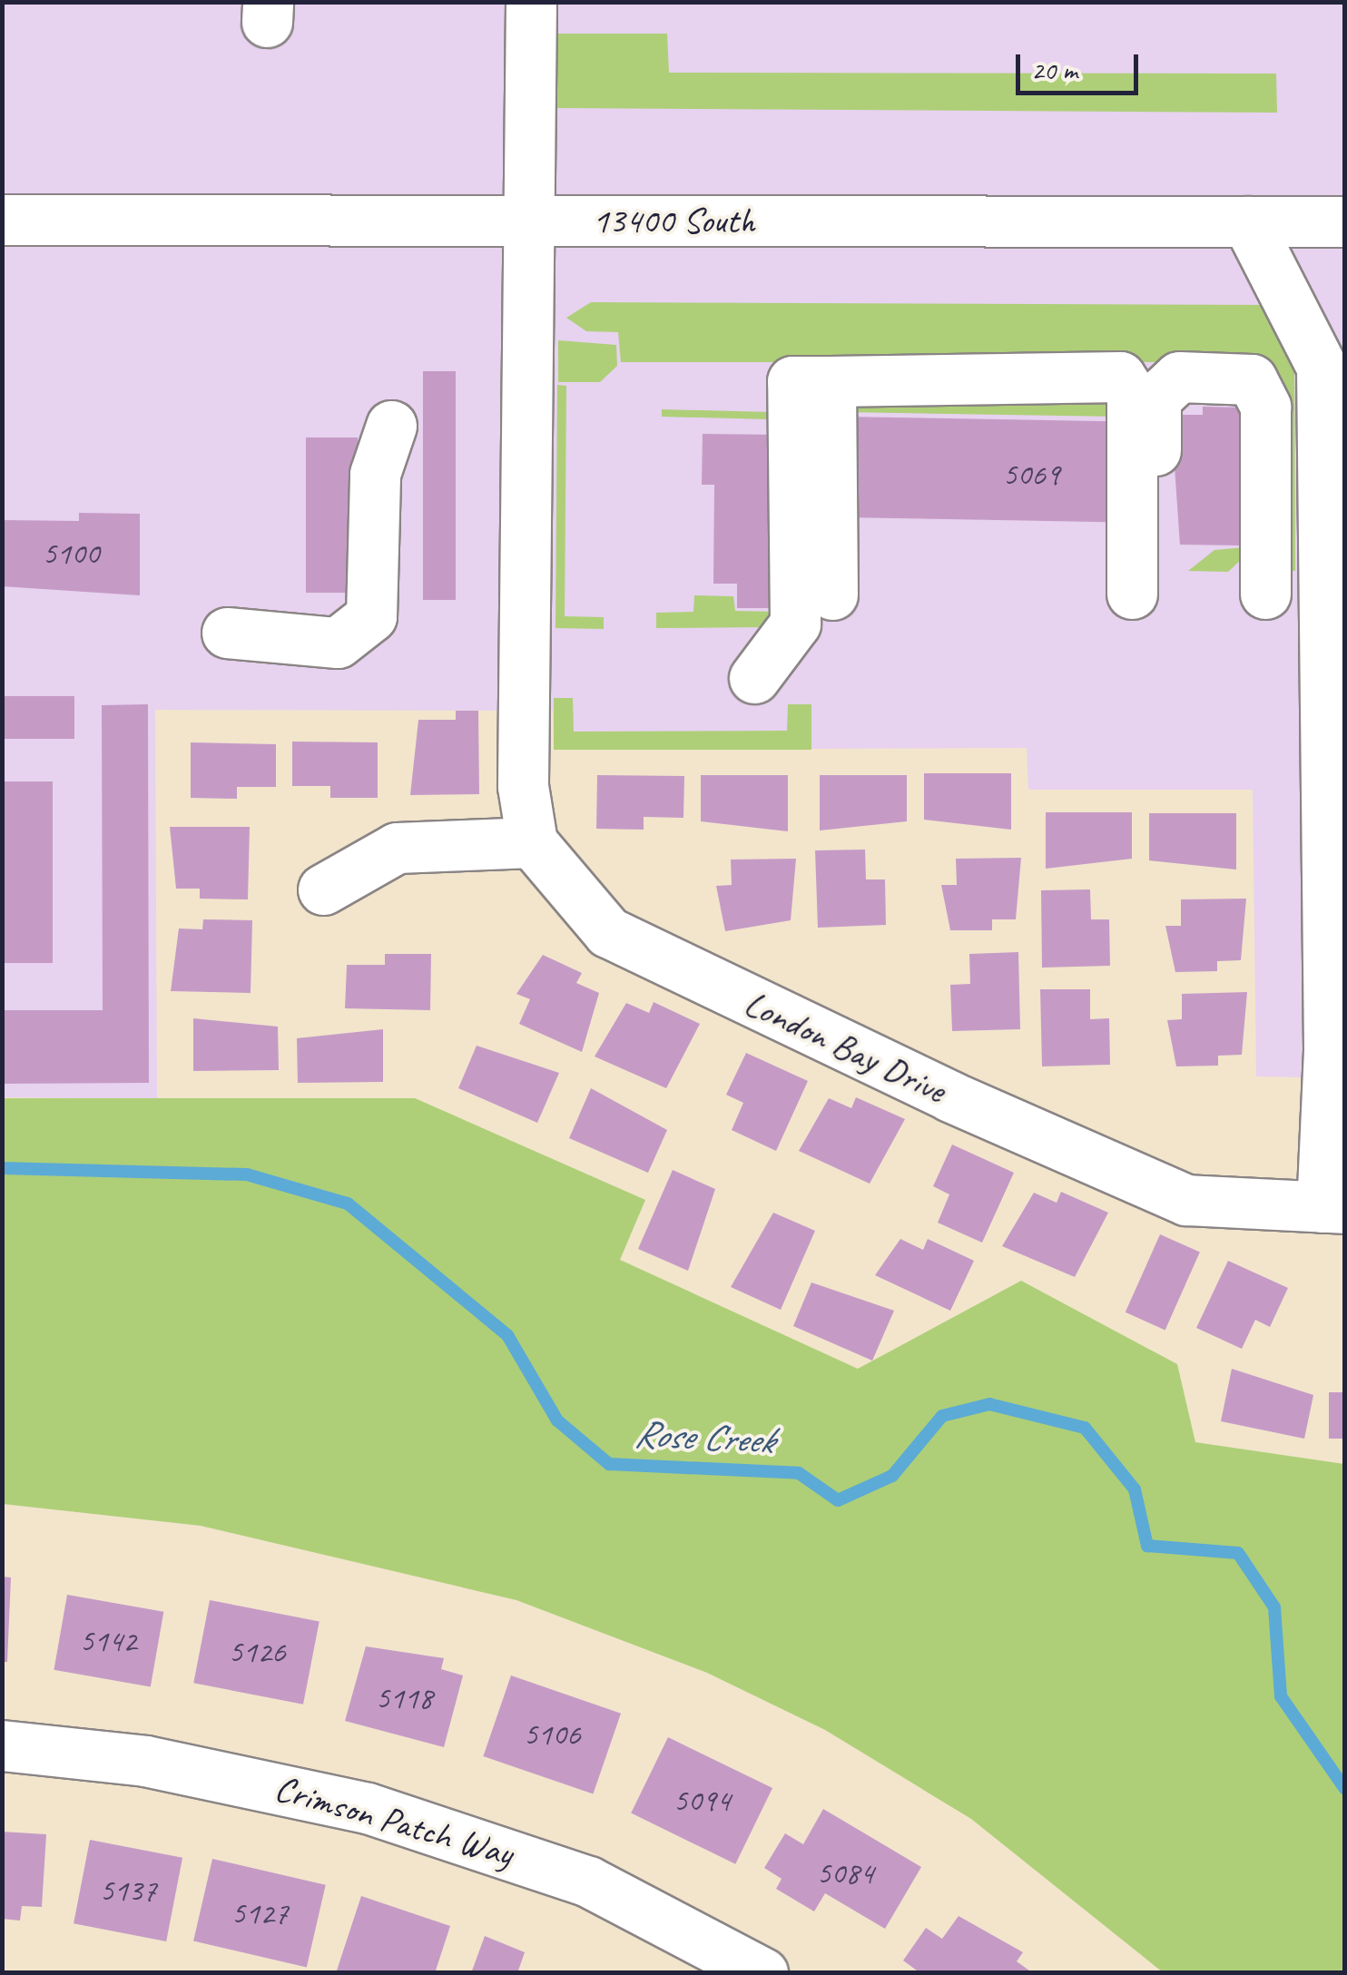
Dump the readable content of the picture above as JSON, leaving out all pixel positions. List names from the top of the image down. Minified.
{"streets":{"street":["13400 South","London Bay Drive","Crimson Patch Way"]},"water":["Rose Creek"],"house_numbers":["5069","5100","5142","5126","5118","5106","5094","5084","5137","5127"],"scale_bar":"20 m"}
